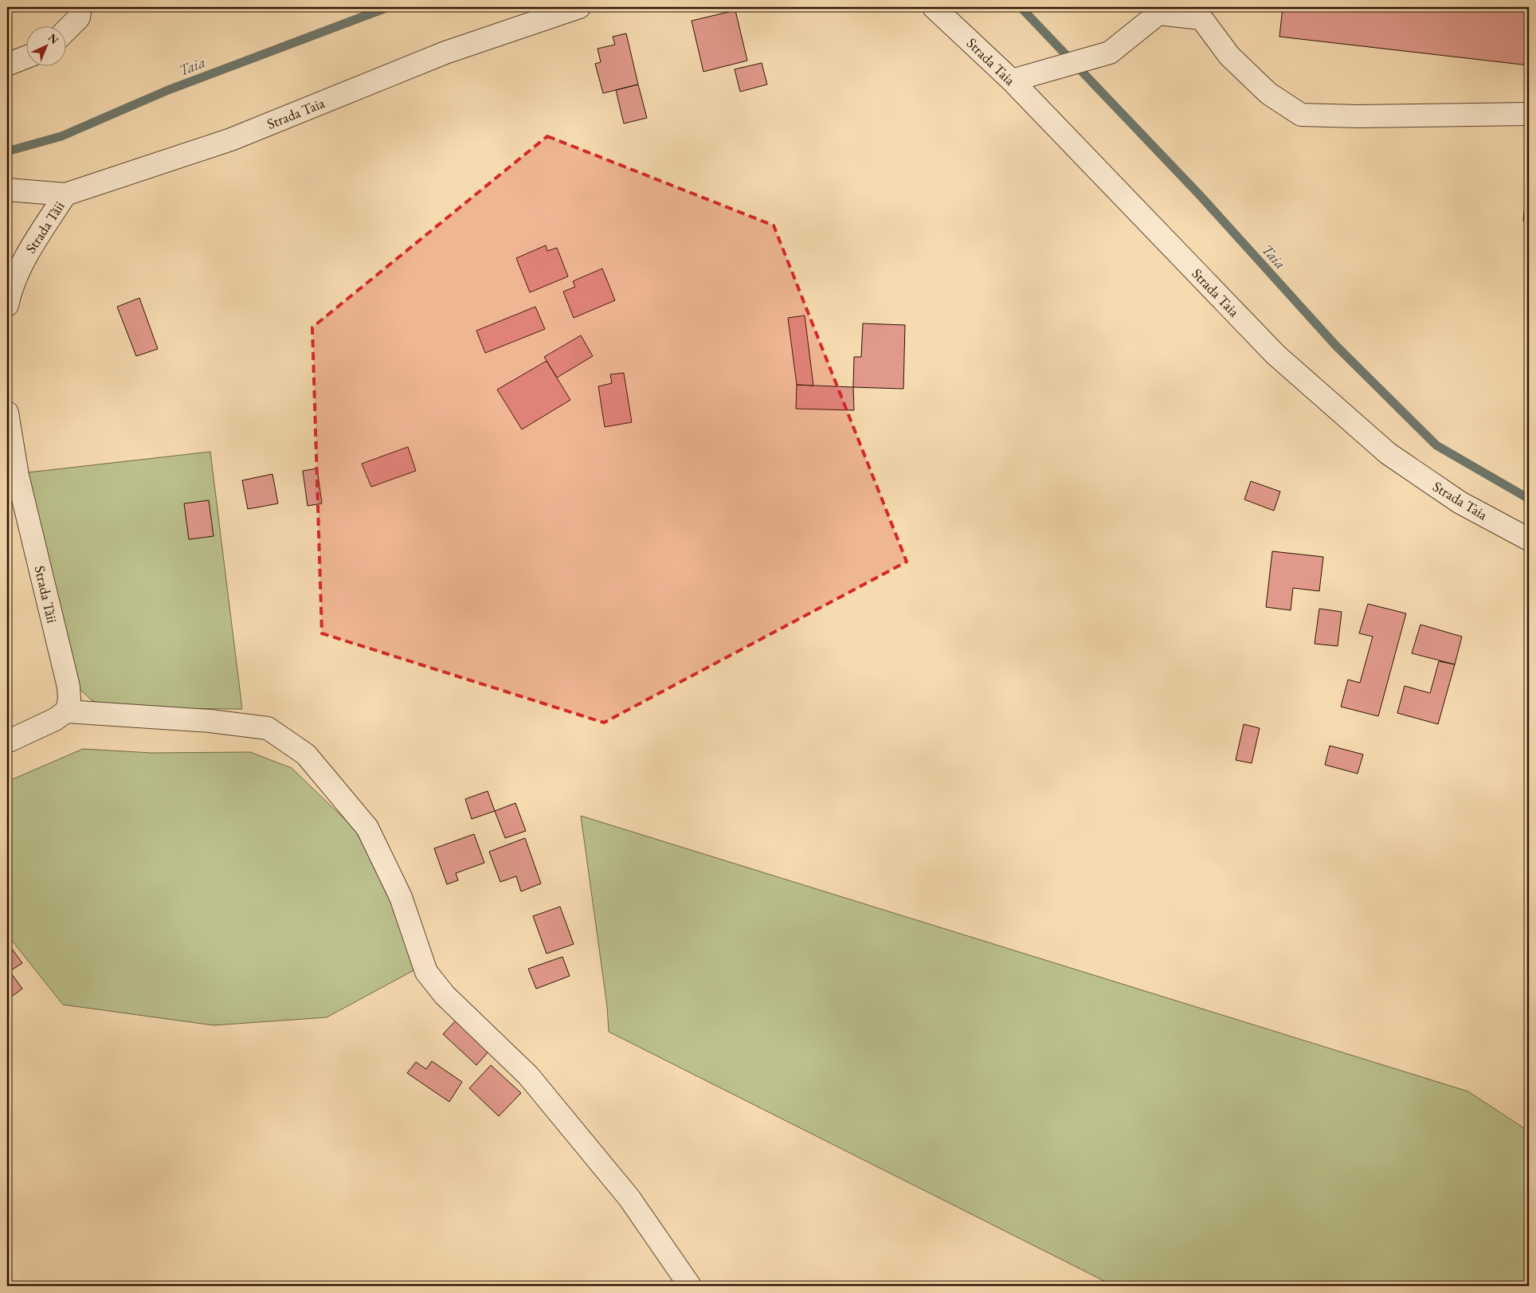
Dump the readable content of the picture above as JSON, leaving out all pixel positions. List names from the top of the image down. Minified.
{"streets":{"street":["Strada Taia","Strada Tăii"]},"crossings":[["Strada Taia","Strada Tăii"]],"water":["Taia"],"north":"top right"}
